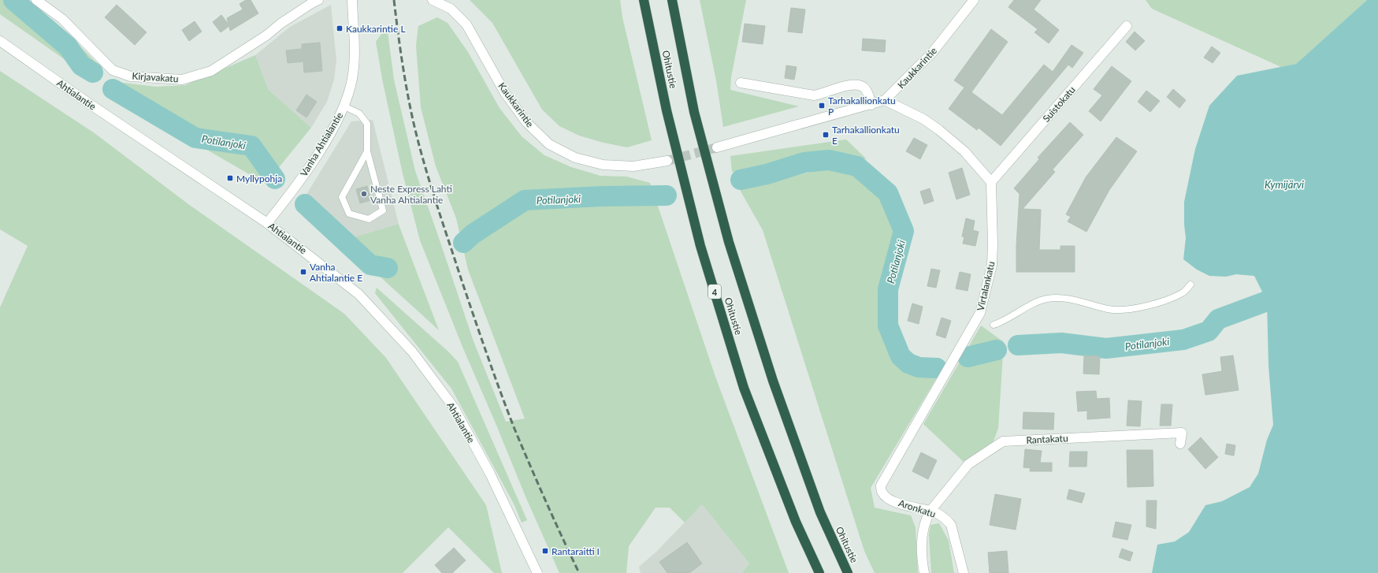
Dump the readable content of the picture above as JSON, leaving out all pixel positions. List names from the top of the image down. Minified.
{"streets":{"highway":["Ohitustie","4"],"street":["Kaukkarintie","Kirjavakatu","Ahtialantie","Suistokatu","Vanha Ahtialantie","Virtalankatu","Rantakatu","Aronkatu"]},"crossings":[["Ahtialantie","Vanha Ahtialantie"],["Suistokatu","Virtalankatu"],["Virtalankatu","Aronkatu"],["Rantakatu","Aronkatu"]],"water":["Potilanjoki","Kymijärvi"],"places":{"transit":["Kaukkarintie L","Tarhakallionkatu P","Tarhakallionkatu E","Myllypohja","Vanha Ahtialantie E","Rantaraitti I"],"other":["Neste Express Lahti Vanha Ahtialantie"]}}
